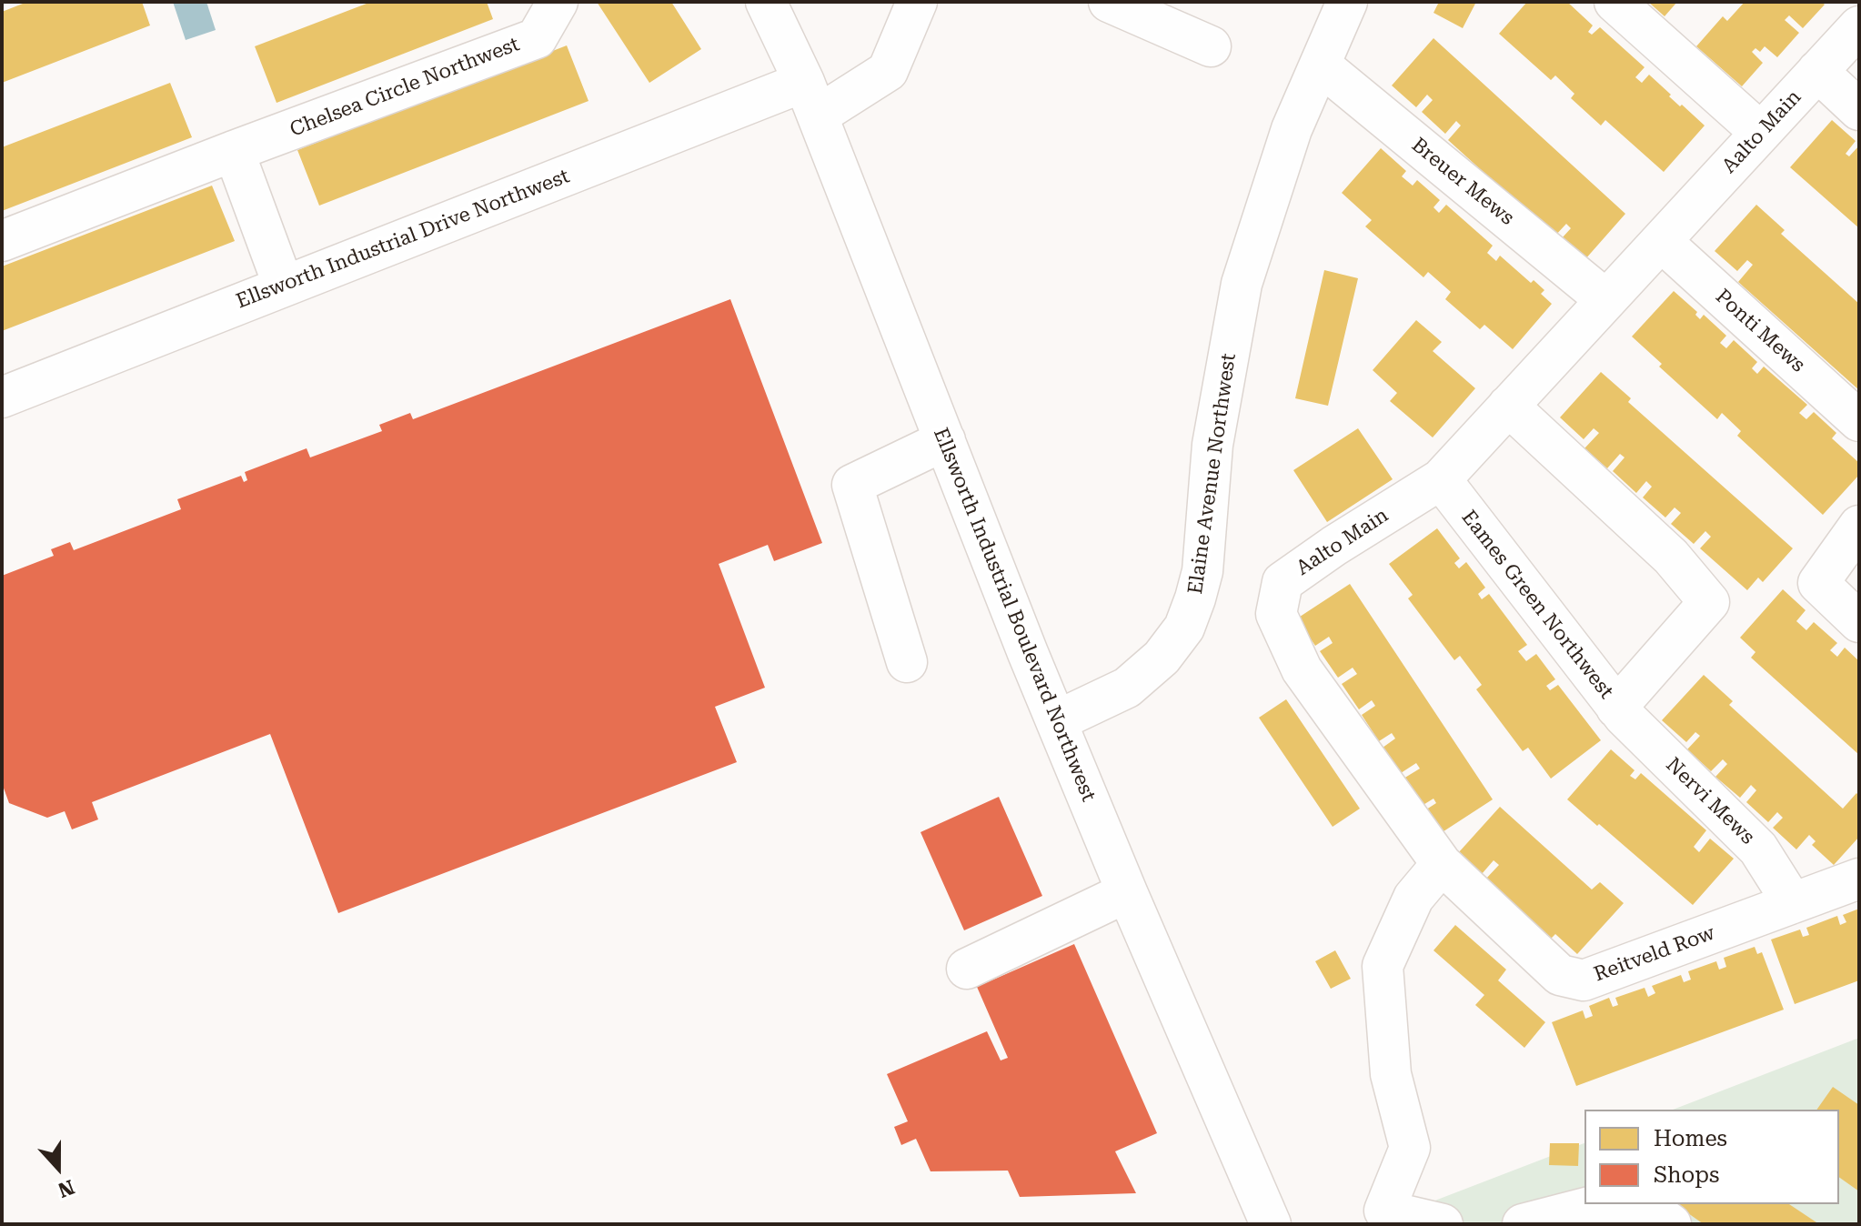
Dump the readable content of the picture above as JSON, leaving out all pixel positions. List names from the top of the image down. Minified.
{"streets":{"street":["Chelsea Circle Northwest","Aalto Main","Breuer Mews","Ellsworth Industrial Drive Northwest","Ponti Mews","Elaine Avenue Northwest","Eames Green Northwest","Ellsworth Industrial Boulevard Northwest","Nervi Mews","Reitveld Row"]},"crossings":[["Aalto Main","Breuer Mews"],["Aalto Main","Ponti Mews"],["Aalto Main","Eames Green Northwest"],["Aalto Main","Reitveld Row"],["Breuer Mews","Elaine Avenue Northwest"],["Ellsworth Industrial Drive Northwest","Ellsworth Industrial Boulevard Northwest"],["Elaine Avenue Northwest","Ellsworth Industrial Boulevard Northwest"],["Eames Green Northwest","Nervi Mews"],["Nervi Mews","Reitveld Row"]],"legend":["Homes","Shops"],"north":"bottom"}
